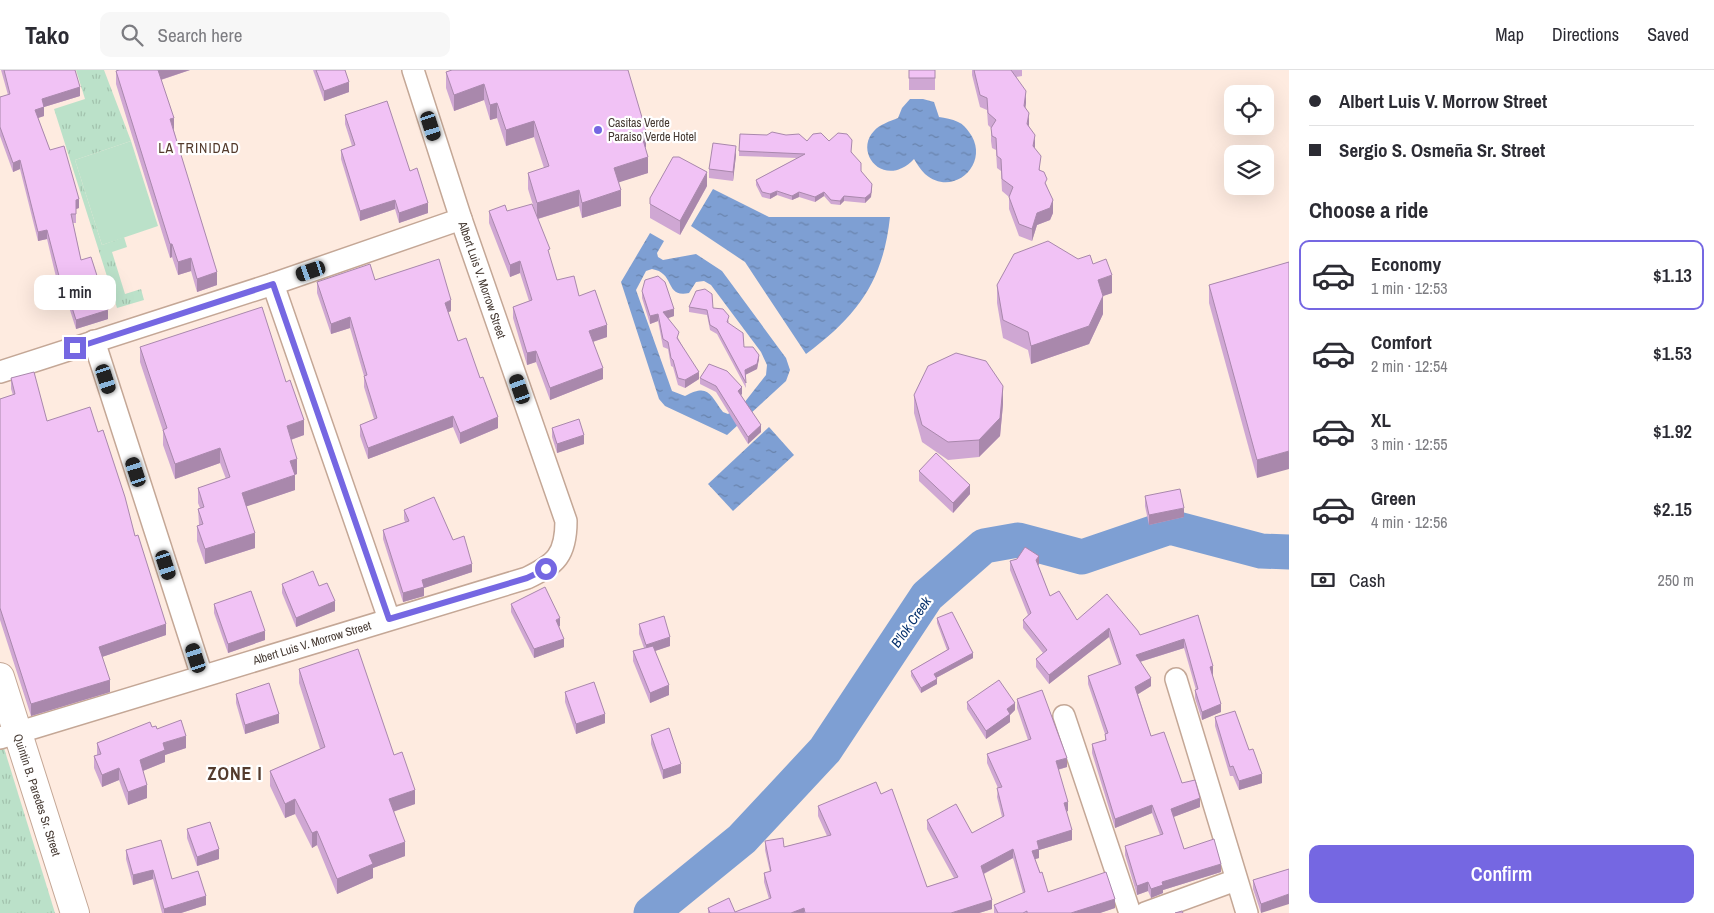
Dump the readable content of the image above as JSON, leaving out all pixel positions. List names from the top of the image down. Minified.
{"streets":{"main road":["Quintin B. Paredes Sr. Street"],"street":["Albert Luis V. Morrow Street"]},"crossings":[["Albert Luis V. Morrow Street","Quintin B. Paredes Sr. Street"]],"districts":["LA TRINIDAD","ZONE I"],"water":["B'lok Creek"],"places":["Casitas Verde Paraiso Verde Hotel"],"page":{"header":"Tako","search":"Search here","nav":["Map","Directions","Saved"],"banner":["Albert Luis V. Morrow Street","Sergio S. Osmeña Sr. Street"],"heading":"Choose a ride","list":[{"name":"Economy","note":"1 min · 12:53","value":"$1.13"},{"name":"Comfort","note":"2 min · 12:54","value":"$1.53"},{"name":"XL","note":"3 min · 12:55","value":"$1.92"},{"name":"Green","note":"4 min · 12:56","value":"$2.15"}],"bubble":"1 min","pay":["Cash","250 m"],"buttons":"Confirm"}}
